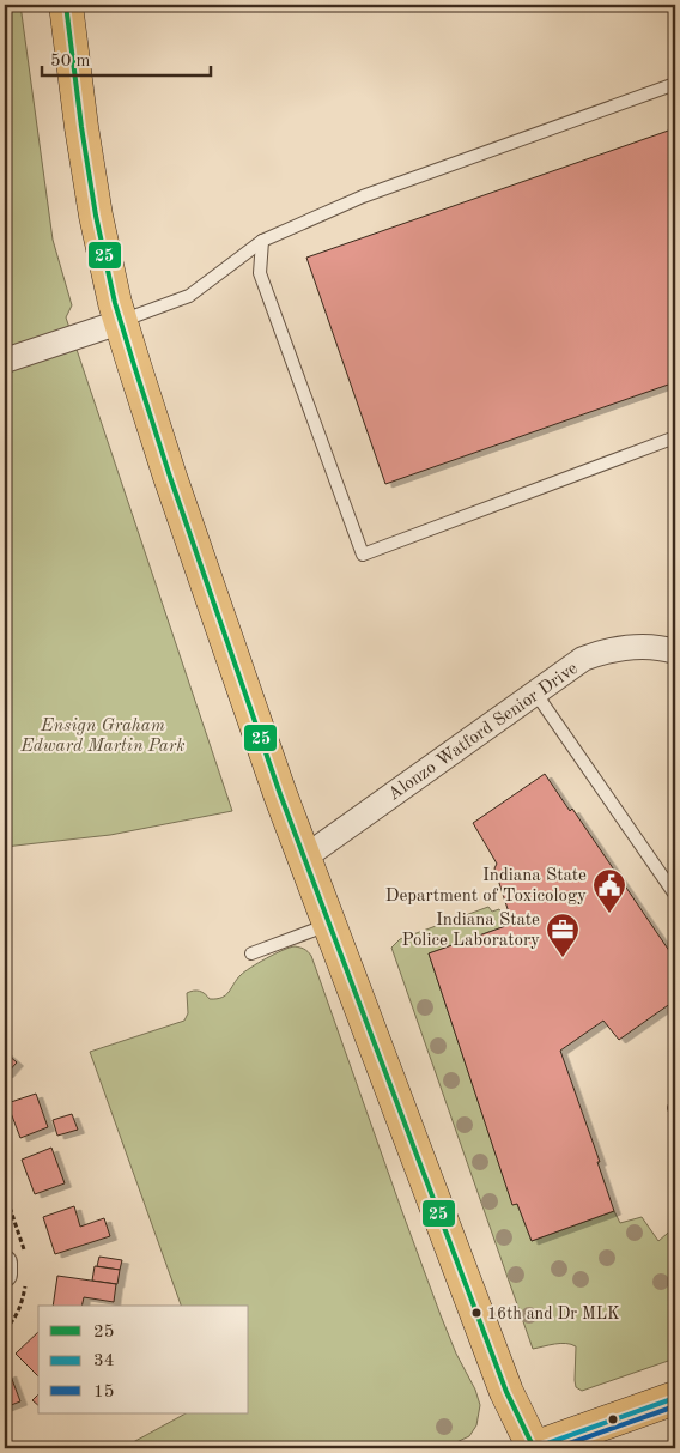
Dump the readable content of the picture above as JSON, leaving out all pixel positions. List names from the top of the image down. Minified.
{"streets":{"street":["Alonzo Watford Senior Drive"]},"parks":["Ensign Graham Edward Martin Park"],"places":{"public building":["Indiana State Department of Toxicology"],"office":["Indiana State Police Laboratory"],"other":["16th and Dr MLK"]},"lines":["transit line 25","transit line 34","transit line 15"],"legend":["25","34","15"],"scale_bar":"50 m"}
